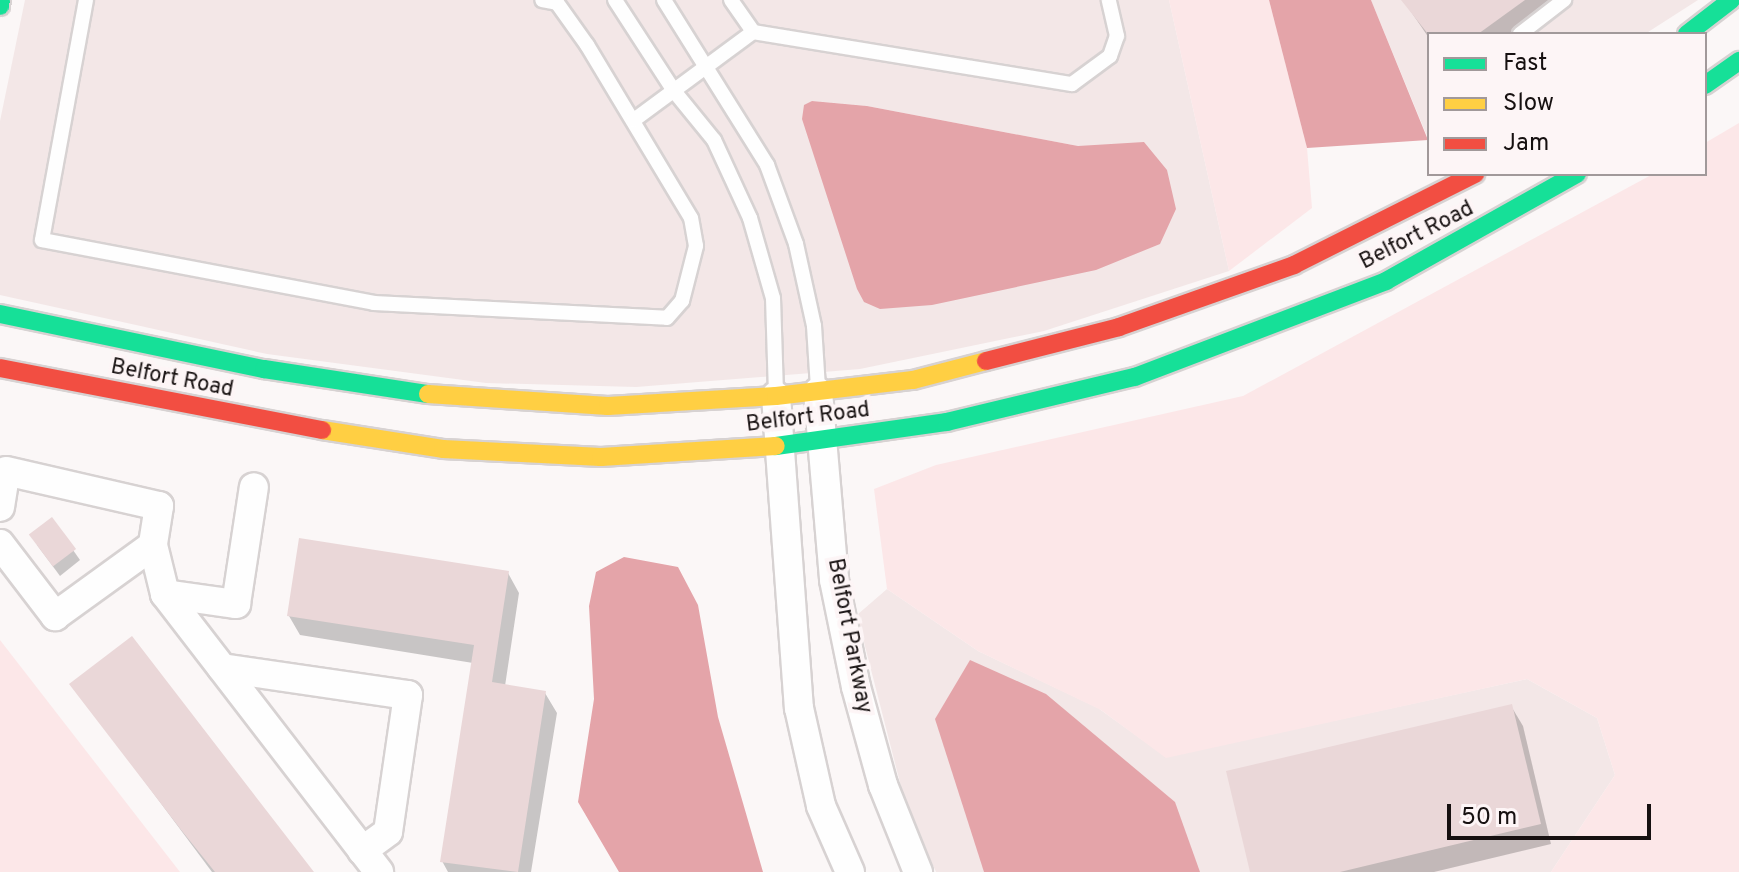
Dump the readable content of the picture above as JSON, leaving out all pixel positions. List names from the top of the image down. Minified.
{"streets":{"street":["Belfort Road","Belfort Parkway"]},"crossings":[["Belfort Road","Belfort Parkway"]],"legend":["Fast","Slow","Jam"],"scale_bar":"50 m"}
